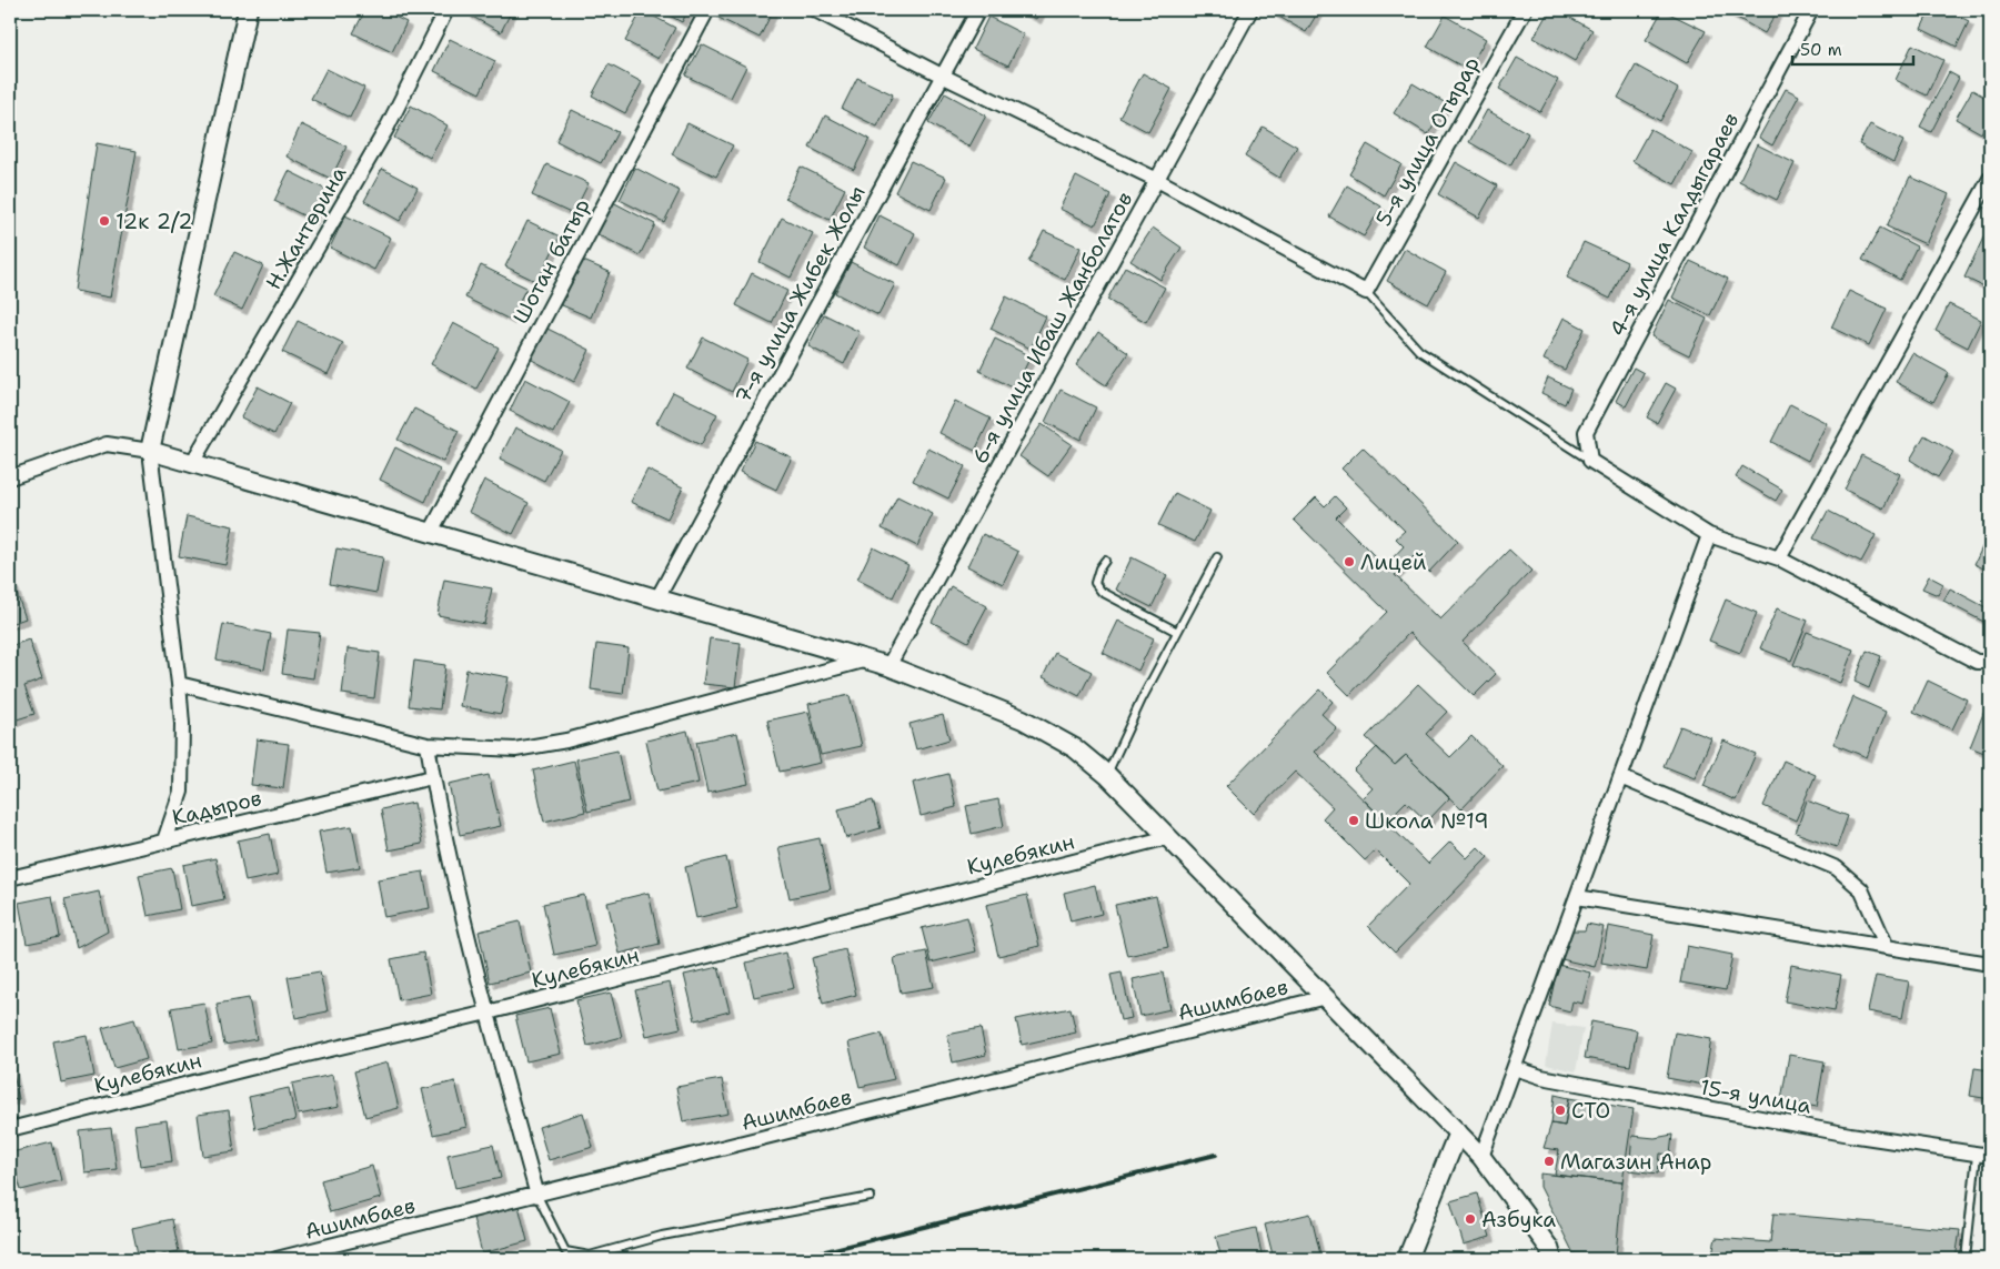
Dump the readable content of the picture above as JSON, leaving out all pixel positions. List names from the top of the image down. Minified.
{"streets":{"street":["5-я улица Отырар","4-я улица Калдыгараев","Н.Жантөрина","Шотан батыр","7-я улица Жибек Жолы","6-я улица Ибаш Жанболатов","Кадыров","Кулебякин","Ашимбаев","15-я улица"]},"places":["12к 2/2","Лицей","Школа №19","СТО","Магазин Анар","Азбука"],"scale_bar":"50 m"}
